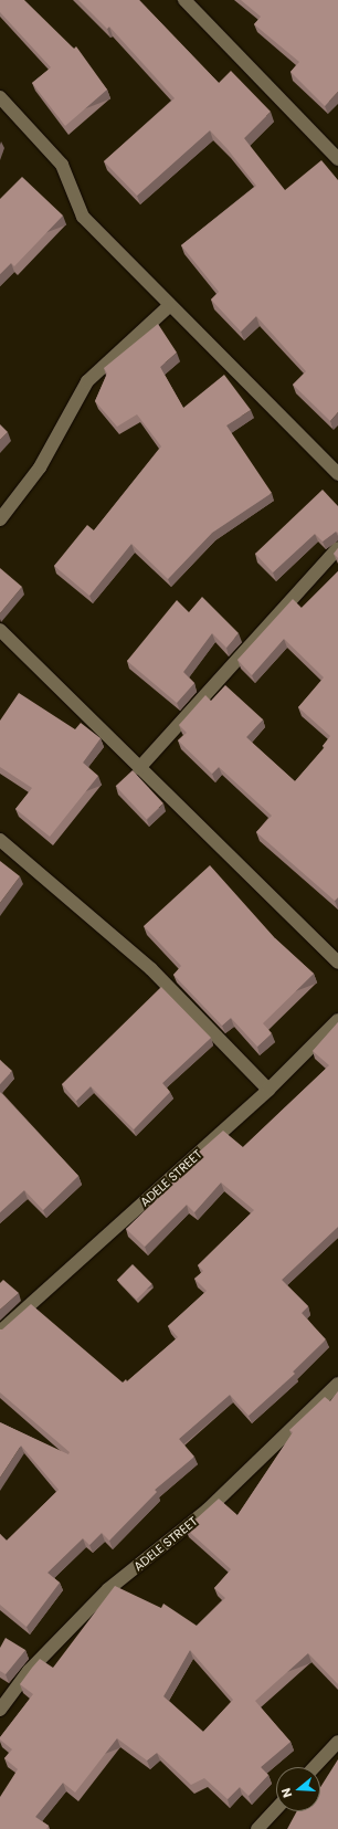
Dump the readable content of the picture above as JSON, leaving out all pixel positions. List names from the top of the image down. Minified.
{"streets":{"street":["ADELE STREET"]},"north":"left"}
